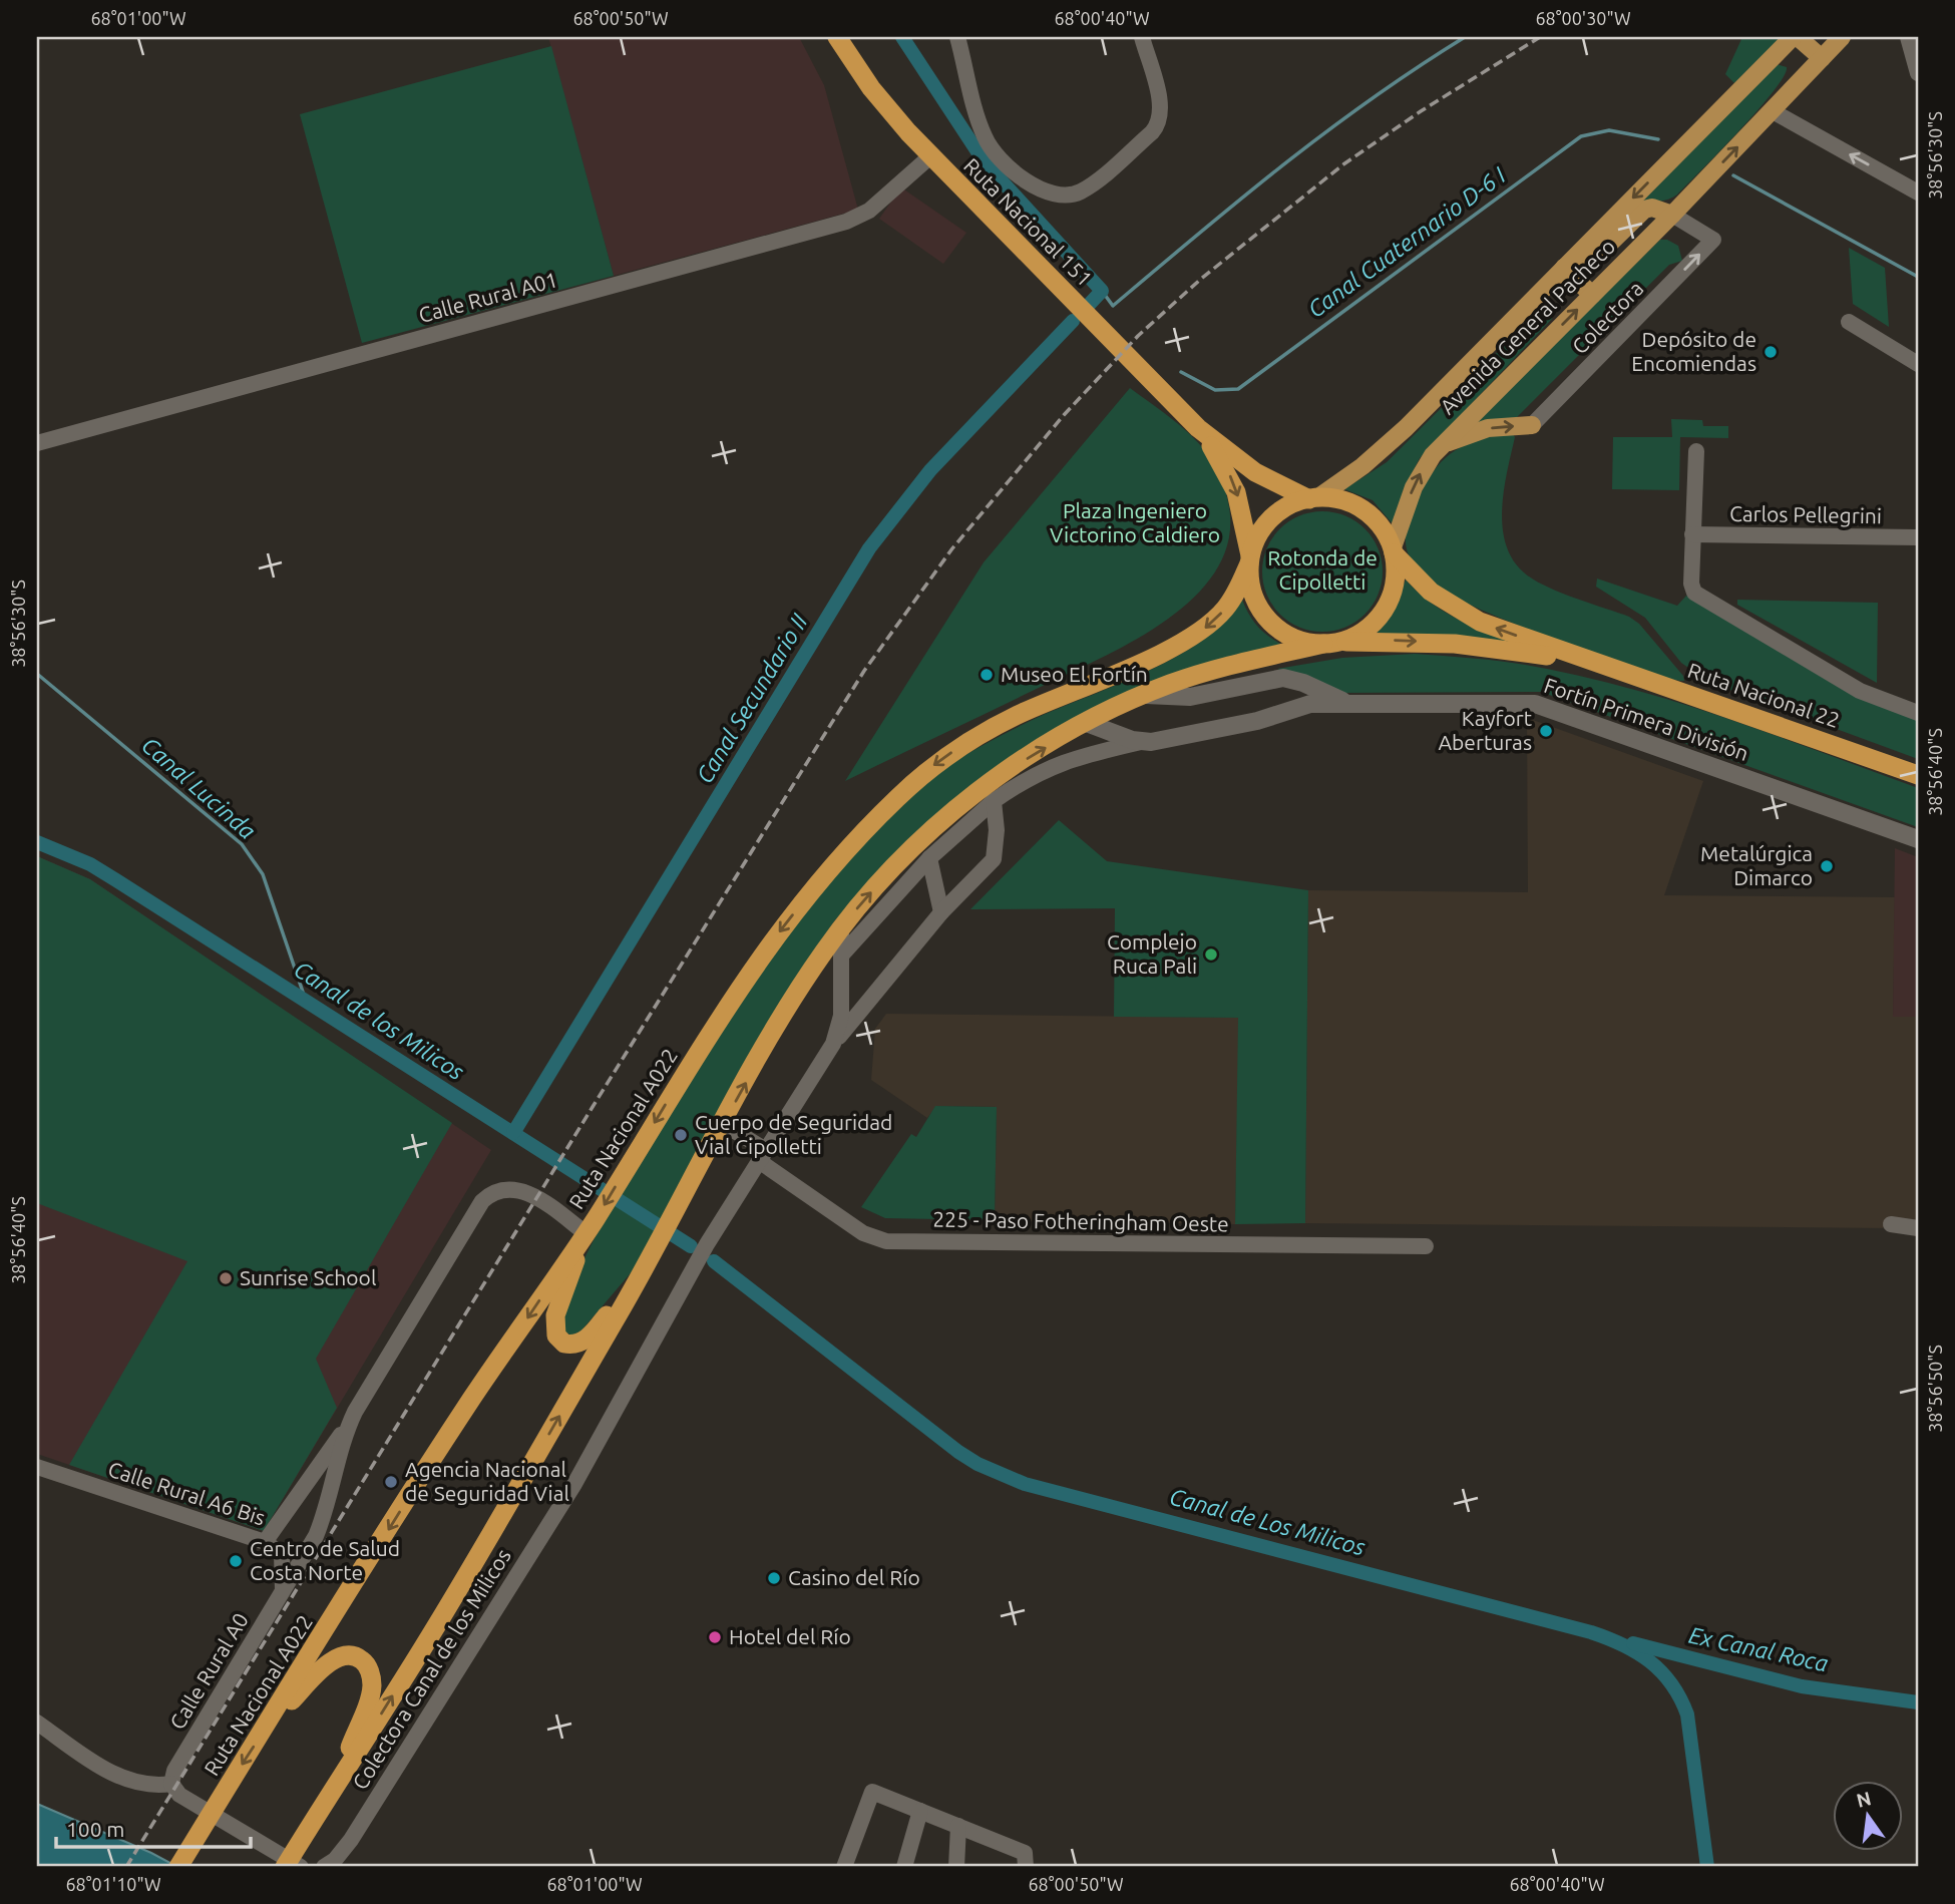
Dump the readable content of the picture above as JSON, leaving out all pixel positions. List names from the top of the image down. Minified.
{"streets":{"highway":["Ruta Nacional 151","Ruta Nacional 22","Ruta Nacional A022"],"main road":["Avenida General Pacheco"],"street":["Calle Rural A01","Colectora","Carlos Pellegrini","Fortín Primera División","225 - Paso Fotheringham Oeste","Calle Rural A6 Bis","Colectora Canal de los Milicos","Calle Rural A0"]},"crossings":[["Ruta Nacional 151","Calle Rural A01"],["Ruta Nacional 151","Avenida General Pacheco"],["Ruta Nacional 151","Ruta Nacional 22"],["Ruta Nacional 151","Ruta Nacional A022"],["Colectora","Avenida General Pacheco"],["Avenida General Pacheco","Ruta Nacional 22"],["Avenida General Pacheco","Ruta Nacional A022"],["Ruta Nacional 22","Ruta Nacional A022"],["Ruta Nacional A022","Calle Rural A0"],["225 - Paso Fotheringham Oeste","Colectora Canal de los Milicos"],["Calle Rural A6 Bis","Calle Rural A0"]],"one_way":["Colectora"],"water":["Canal Cuaternario D-6 I","Canal Secundario II","Canal Lucinda","Canal de los Milicos","Canal de Los Milicos","Ex Canal Roca"],"parks":["Plaza Ingeniero Victorino Caldiero","Rotonda de Cipolletti"],"places":["Depósito de Encomiendas","Museo El Fortín","Kayfort Aberturas","Metalúrgica Dimarco","Complejo Ruca Pali","Cuerpo de Seguridad Vial Cipolletti","Sunrise School","Agencia Nacional de Seguridad Vial","Centro de Salud Costa Norte","Casino del Río","Hotel del Río"],"scale_bar":"100 m","north":"top","coordinates":["68°01'00\"W","68°00'50\"W","68°00'40\"W","68°00'30\"W","38°56'30\"S","38°56'40\"S","38°56'50\"S","68°01'10\"W"]}
